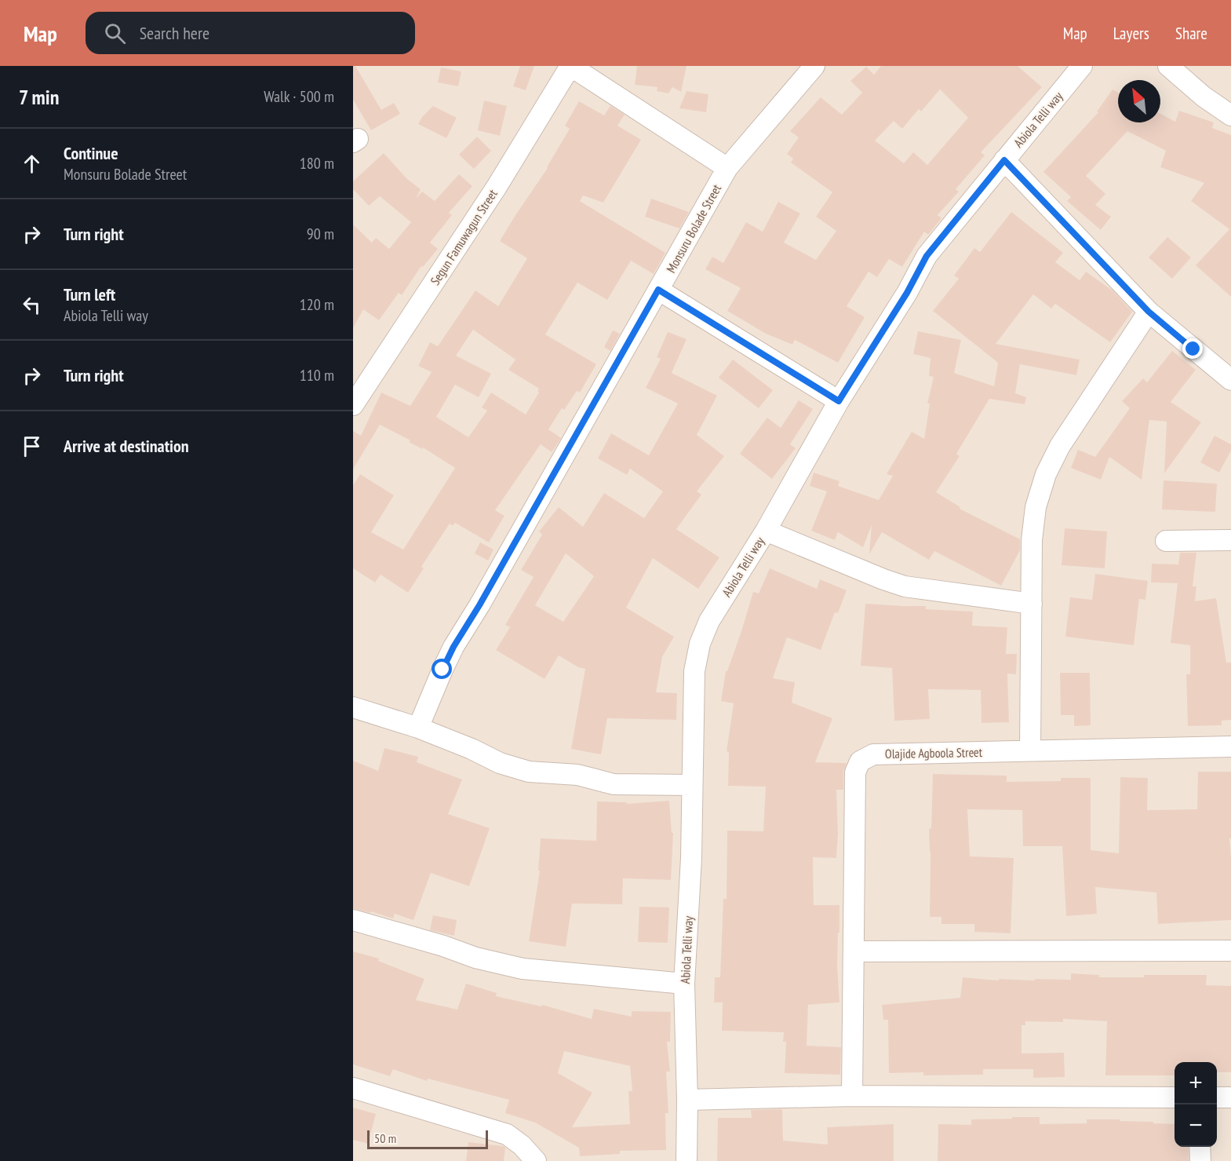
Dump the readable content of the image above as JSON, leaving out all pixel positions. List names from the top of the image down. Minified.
{"streets":{"street":["Abiola Telli way","Monsuru Bolade Street","Segun Famuwagun Street","Olajide Agboola Street"]},"scale_bar":"50 m","north":"top left","page":{"header":"Map","search":"Search here","nav":["Map","Layers","Share"],"heading":["7 min","Walk · 500 m"],"list":[["Continue","Monsuru Bolade Street","180 m"],["Turn right","90 m"],["Turn left","Abiola Telli way","120 m"],["Turn right","110 m"],"Arrive at destination"],"map_buttons":["+","−"],"scale":"50 m"}}
